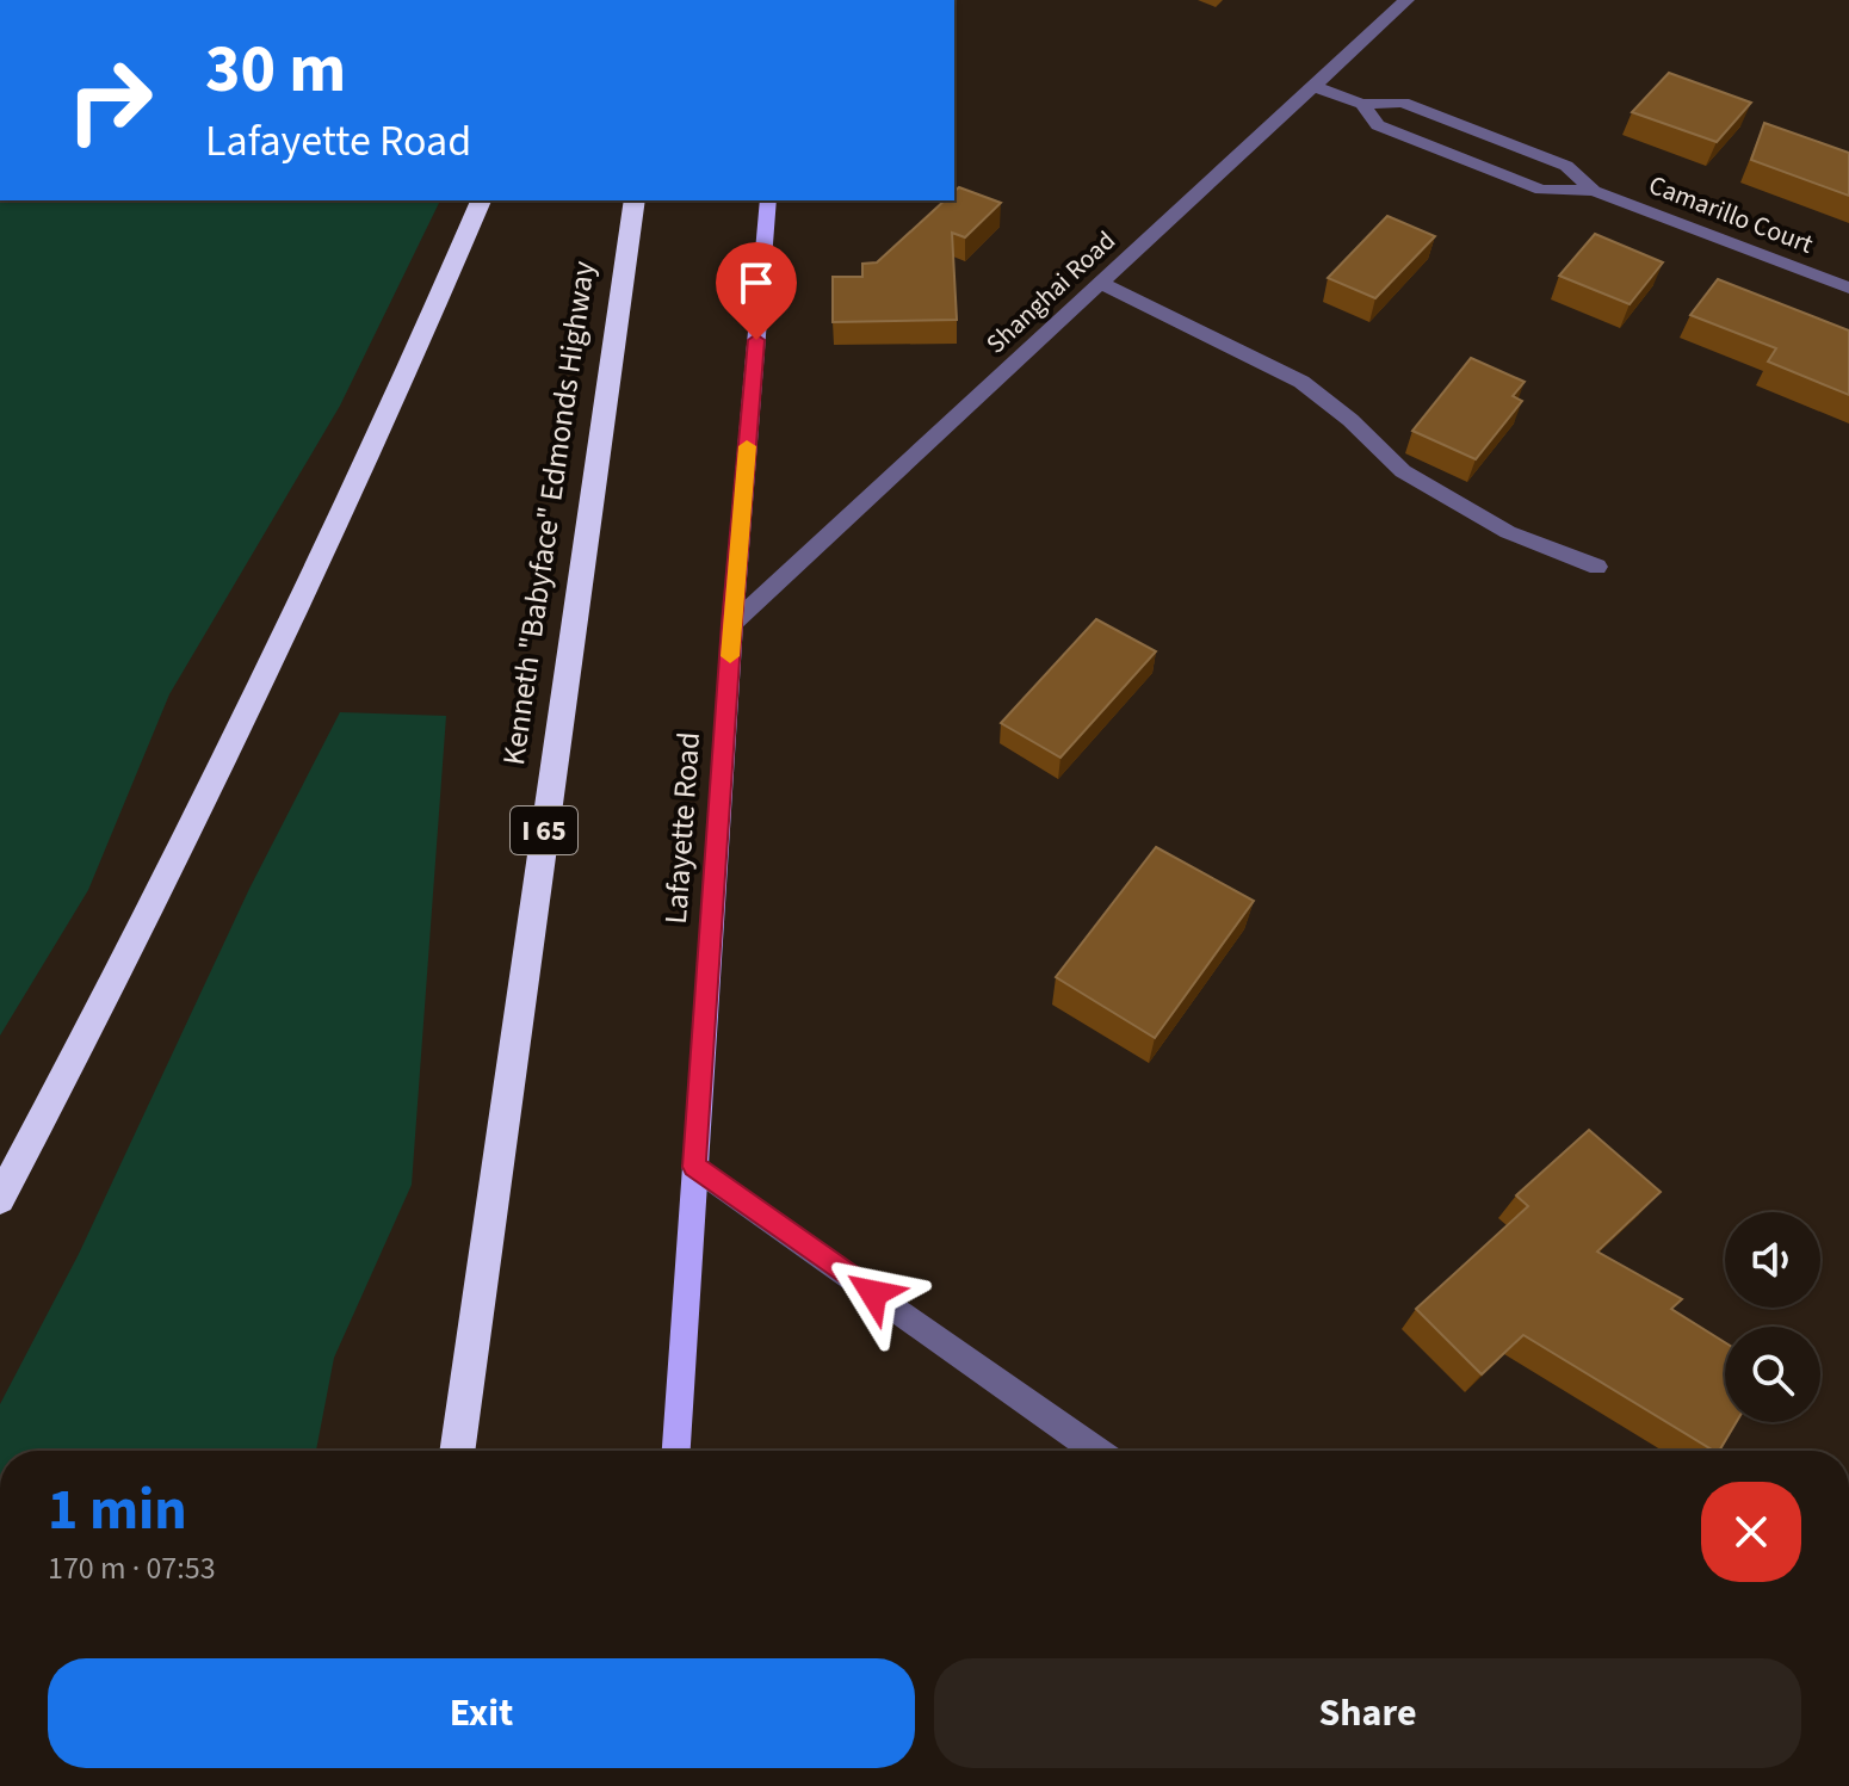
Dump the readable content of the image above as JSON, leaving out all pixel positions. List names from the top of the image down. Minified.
{"streets":{"highway":["Kenneth \"Babyface\" Edmonds Highway","I 65"],"main road":["Lafayette Road"],"street":["Camarillo Court","Shanghai Road"]},"crossings":[["Camarillo Court","Shanghai Road"],["Shanghai Road","Lafayette Road"]],"page":{"turn":["30 m","Lafayette Road"],"heading":["1 min","170 m · 07:53"],"buttons":["Exit","Share"]}}
